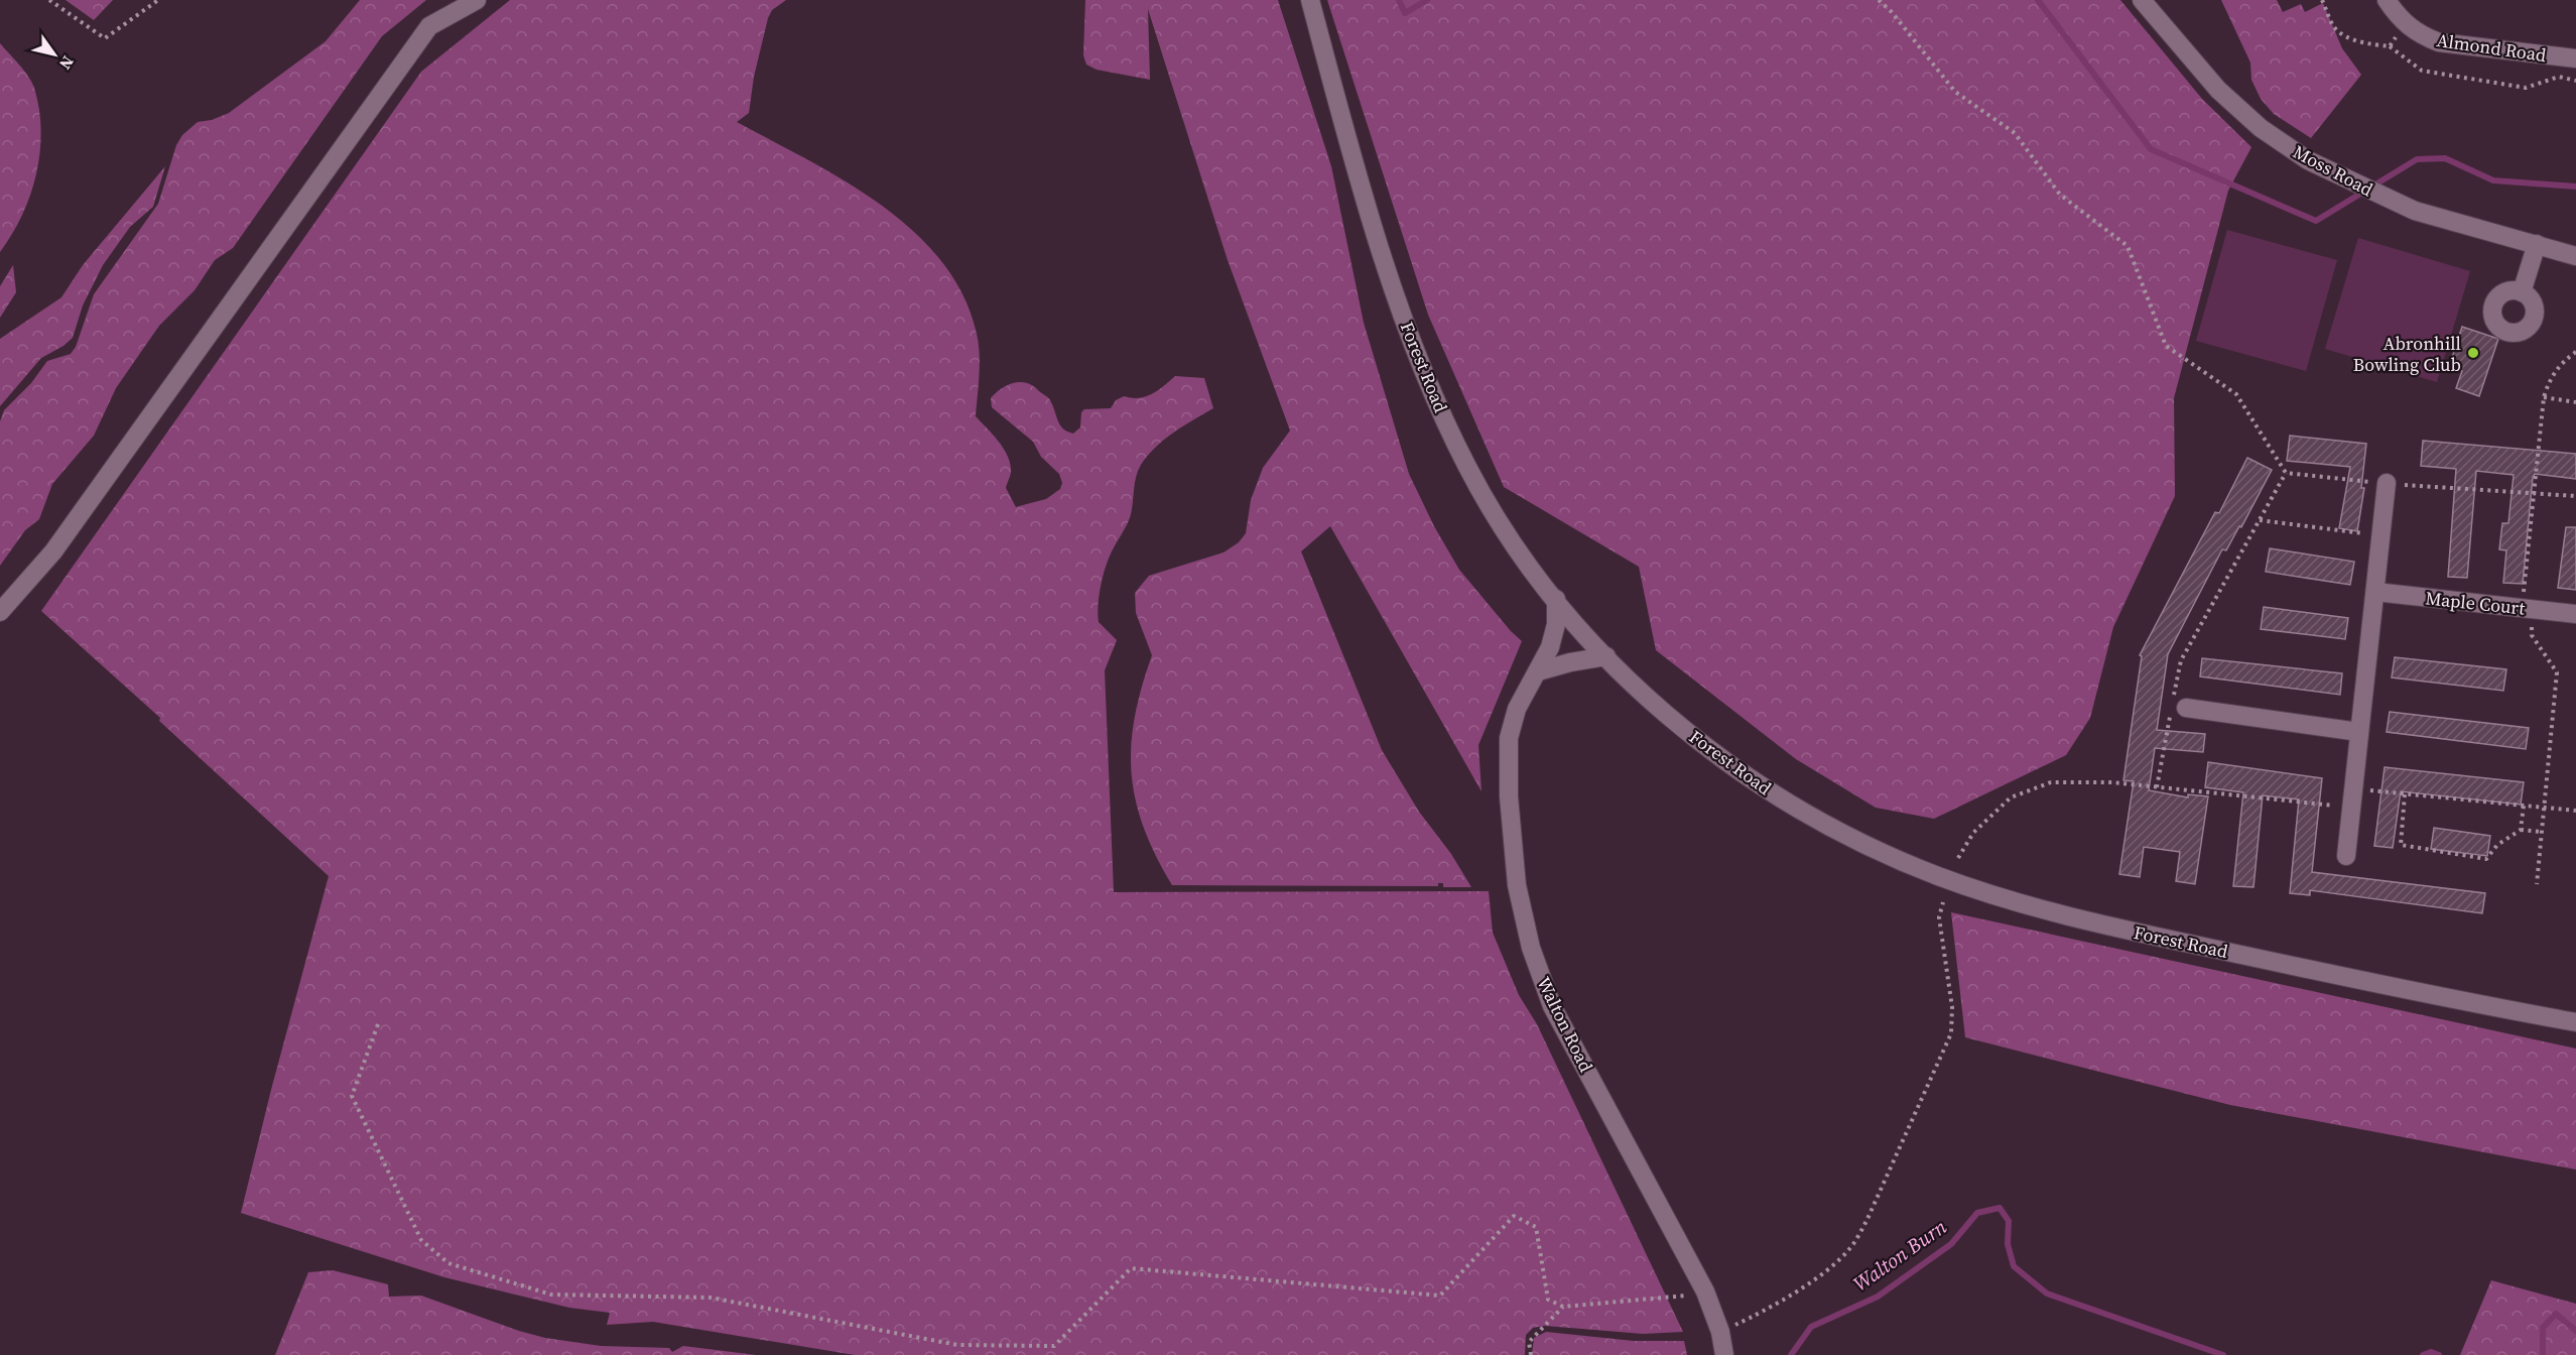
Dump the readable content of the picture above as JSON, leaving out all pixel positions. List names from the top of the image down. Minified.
{"streets":{"street":["Almond Road","Moss Road","Forest Road","Maple Court","Walton Road"]},"crossings":[["Forest Road","Walton Road"]],"water":["Walton Burn"],"places":["Abronhill Bowling Club"],"north":"bottom right"}
